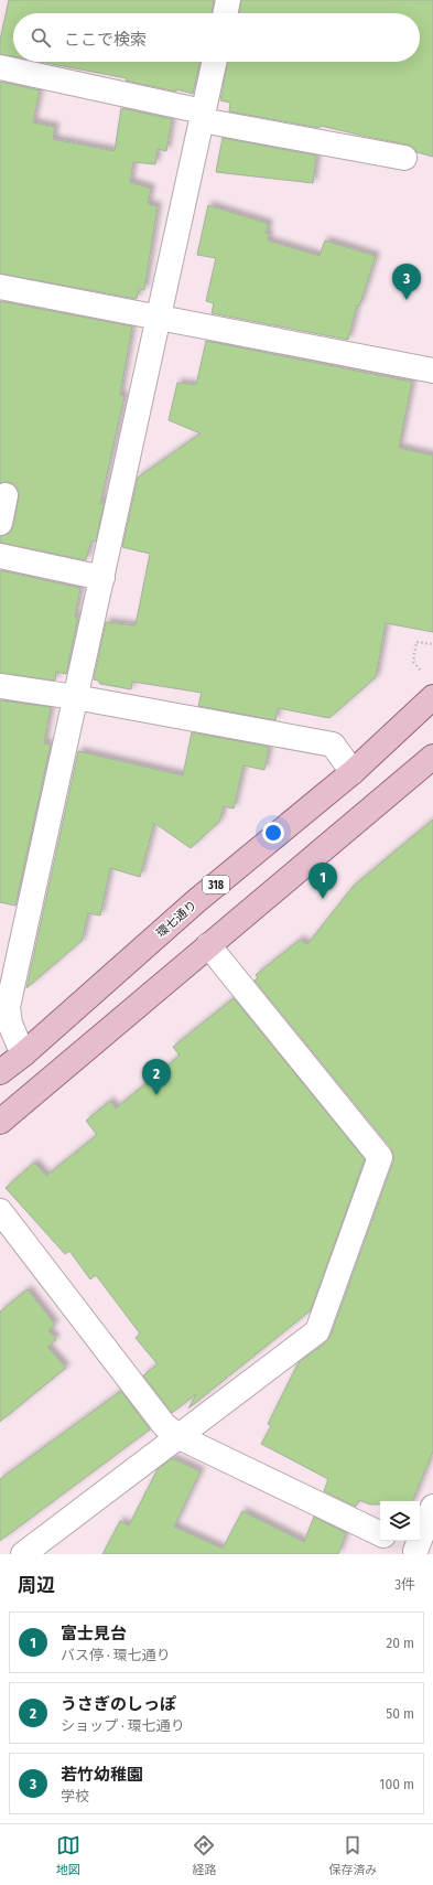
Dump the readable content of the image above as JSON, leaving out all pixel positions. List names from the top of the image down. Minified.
{"streets":{"main road":["318","環七通り"]},"page":{"search":"ここで検索","pins":["3","1","2"],"heading":["周辺","3件"],"list":[{"mark":"1","name":"富士見台","note":"バス停 · 環七通り","value":"20 m"},{"mark":"2","name":"うさぎのしっぽ","note":"ショップ · 環七通り","value":"50 m"},{"mark":"3","name":"若竹幼稚園","note":"学校","value":"100 m"}],"nav":["地図","経路","保存済み"]}}
